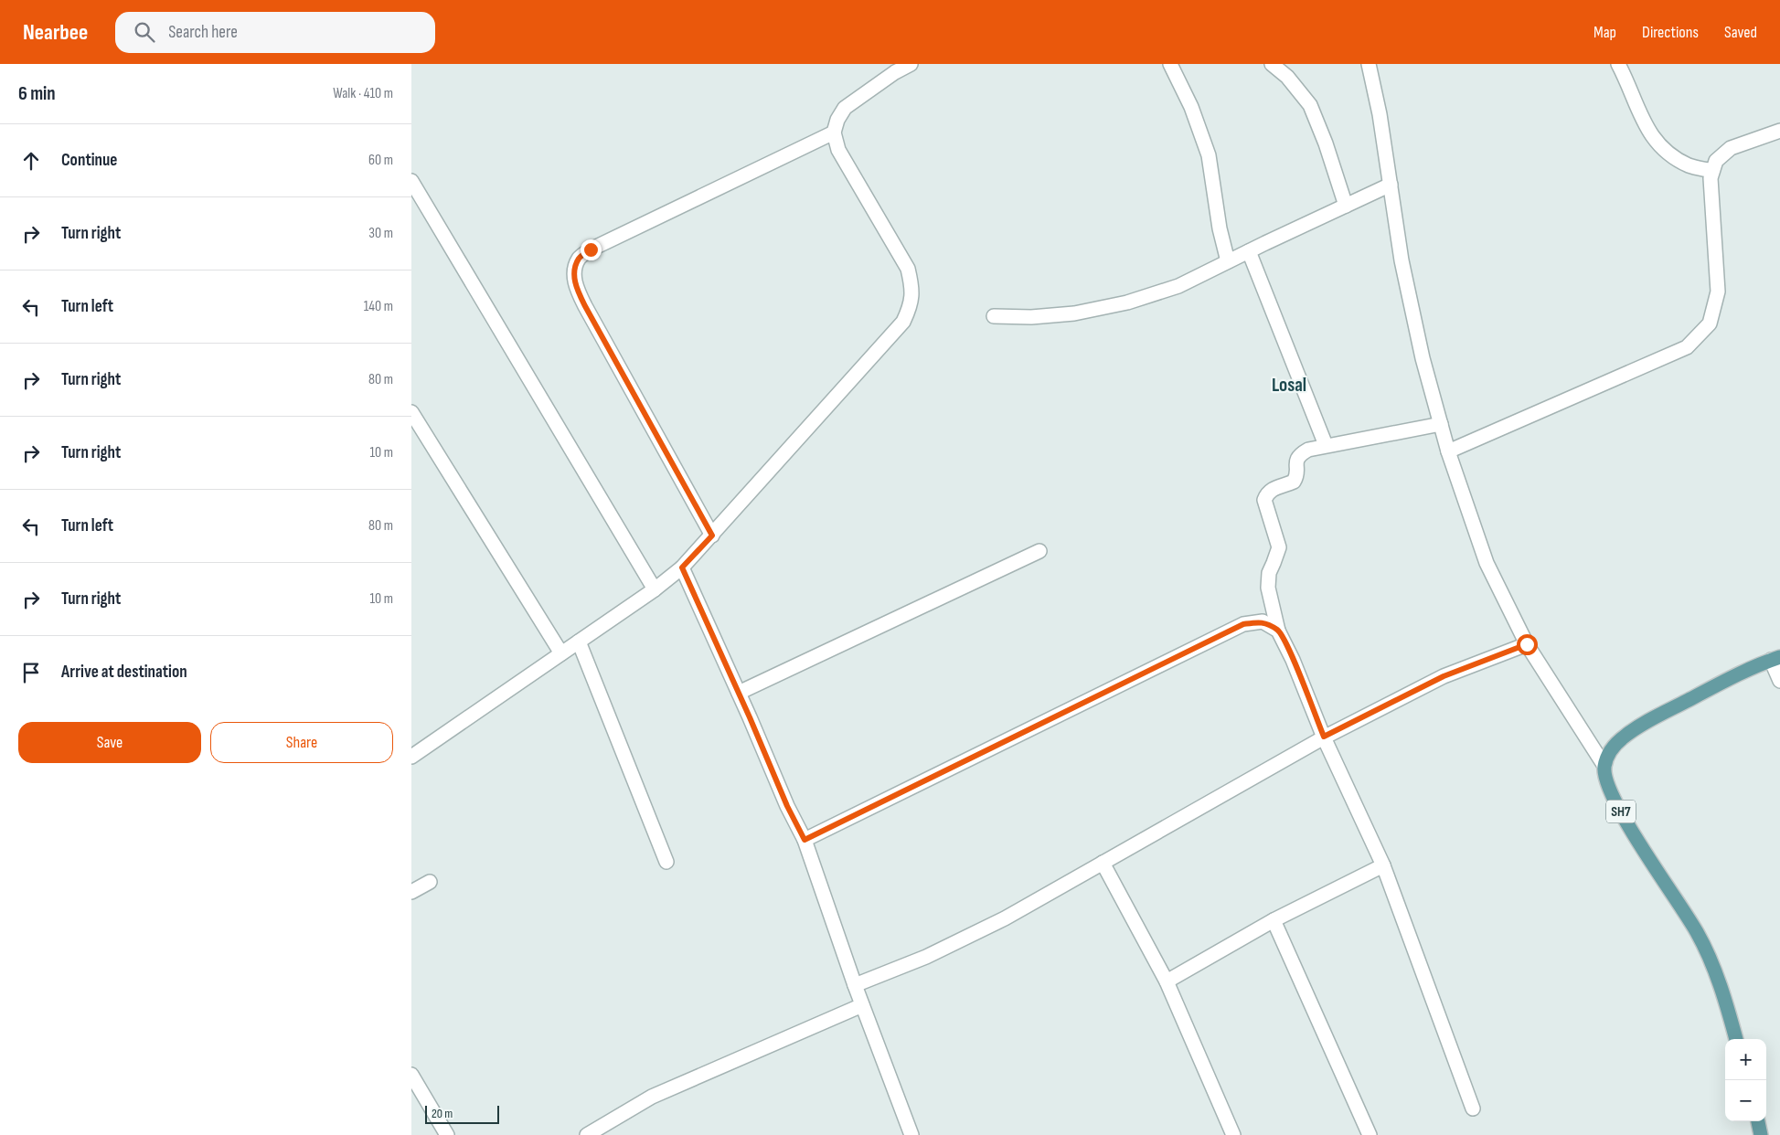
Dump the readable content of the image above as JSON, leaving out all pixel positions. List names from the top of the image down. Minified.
{"streets":{"main road":["SH7"]},"districts":["Losal"],"scale_bar":"20 m","page":{"header":"Nearbee","search":"Search here","nav":["Map","Directions","Saved"],"heading":["6 min","Walk · 410 m"],"list":[["Continue","60 m"],["Turn right","30 m"],["Turn left","140 m"],["Turn right","80 m"],["Turn right","10 m"],["Turn left","80 m"],["Turn right","10 m"],"Arrive at destination"],"buttons":["Save","Share"],"map_buttons":["+","−"],"scale":"20 m"}}
